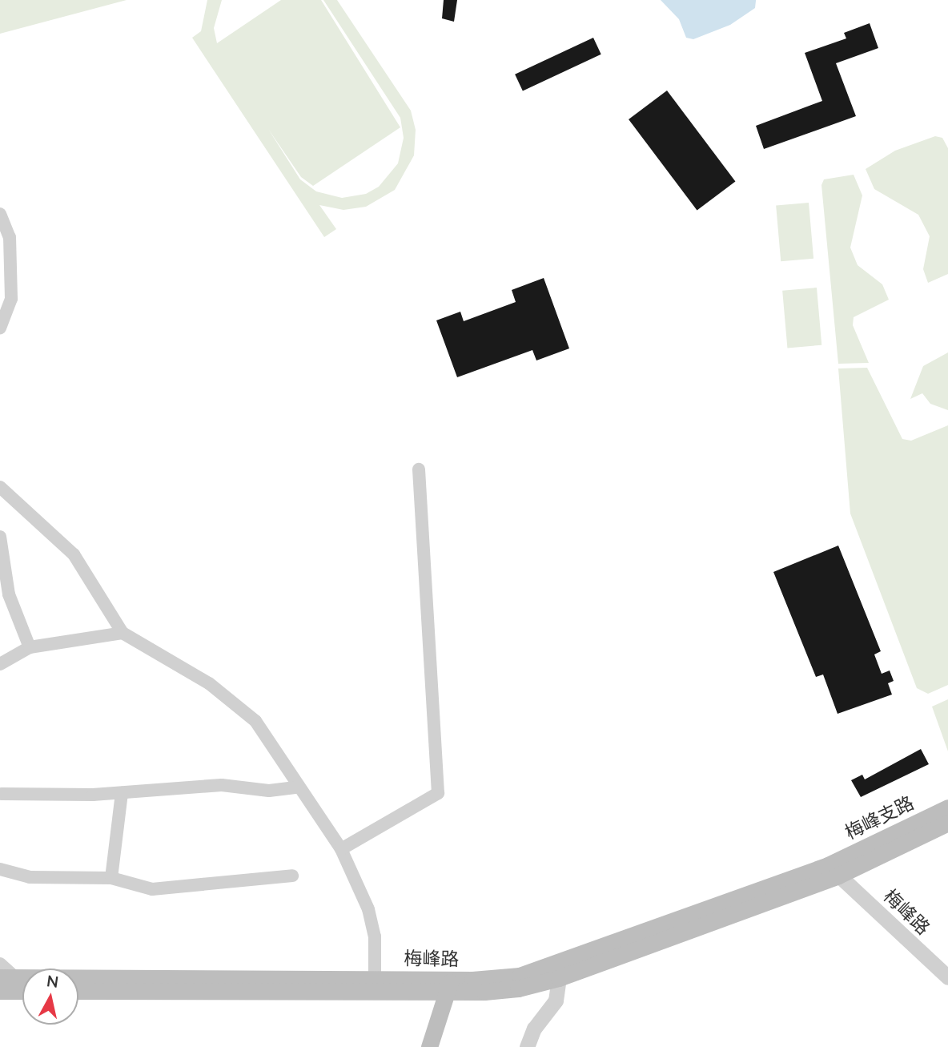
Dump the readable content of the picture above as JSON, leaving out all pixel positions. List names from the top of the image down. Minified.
{"streets":{"main road":["梅峰支路","梅峰路"]},"crossings":[["梅峰支路","梅峰路"]],"north":"top"}
